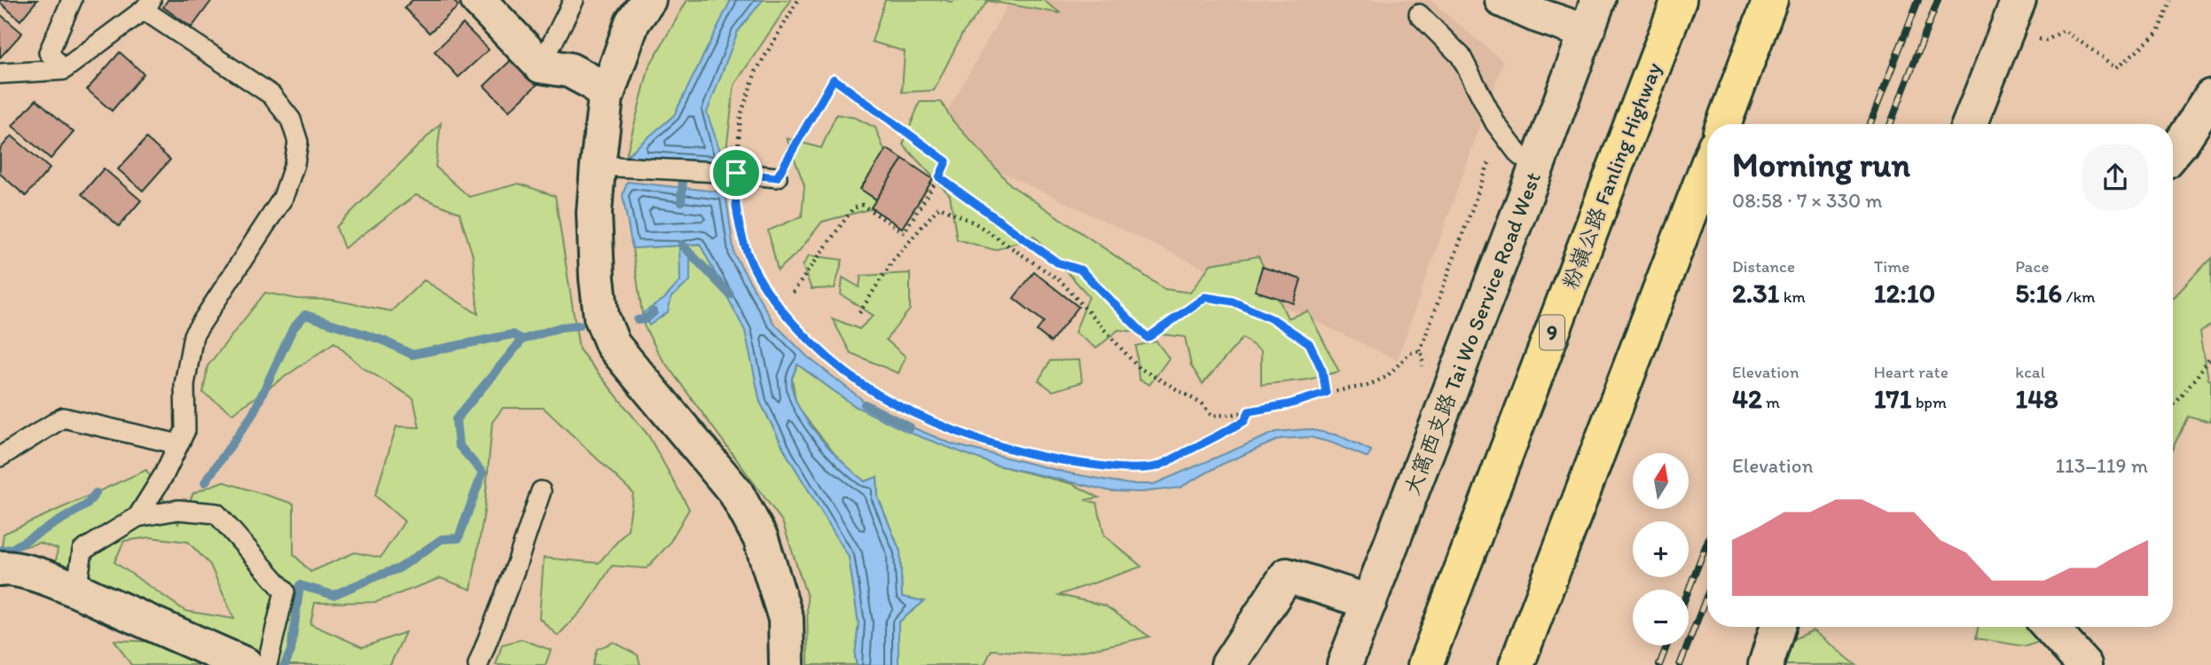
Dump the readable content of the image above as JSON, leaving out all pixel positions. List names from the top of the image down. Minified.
{"streets":{"highway":["粉嶺公路 Fanling Highway","9"],"street":["大窩西支路 Tai Wo Service Road West"]},"north":"top","page":{"heading":["Morning run","08:58 · 7 × 330 m"],"stats":[["Distance","2.31 km"],["Time","12:10"],["Pace","5:16 /km"],["Elevation","42 m"],["Heart rate","171 bpm"],["kcal","148"]],"chart":["Elevation","113–119 m"],"map_buttons":["+","−"]}}
